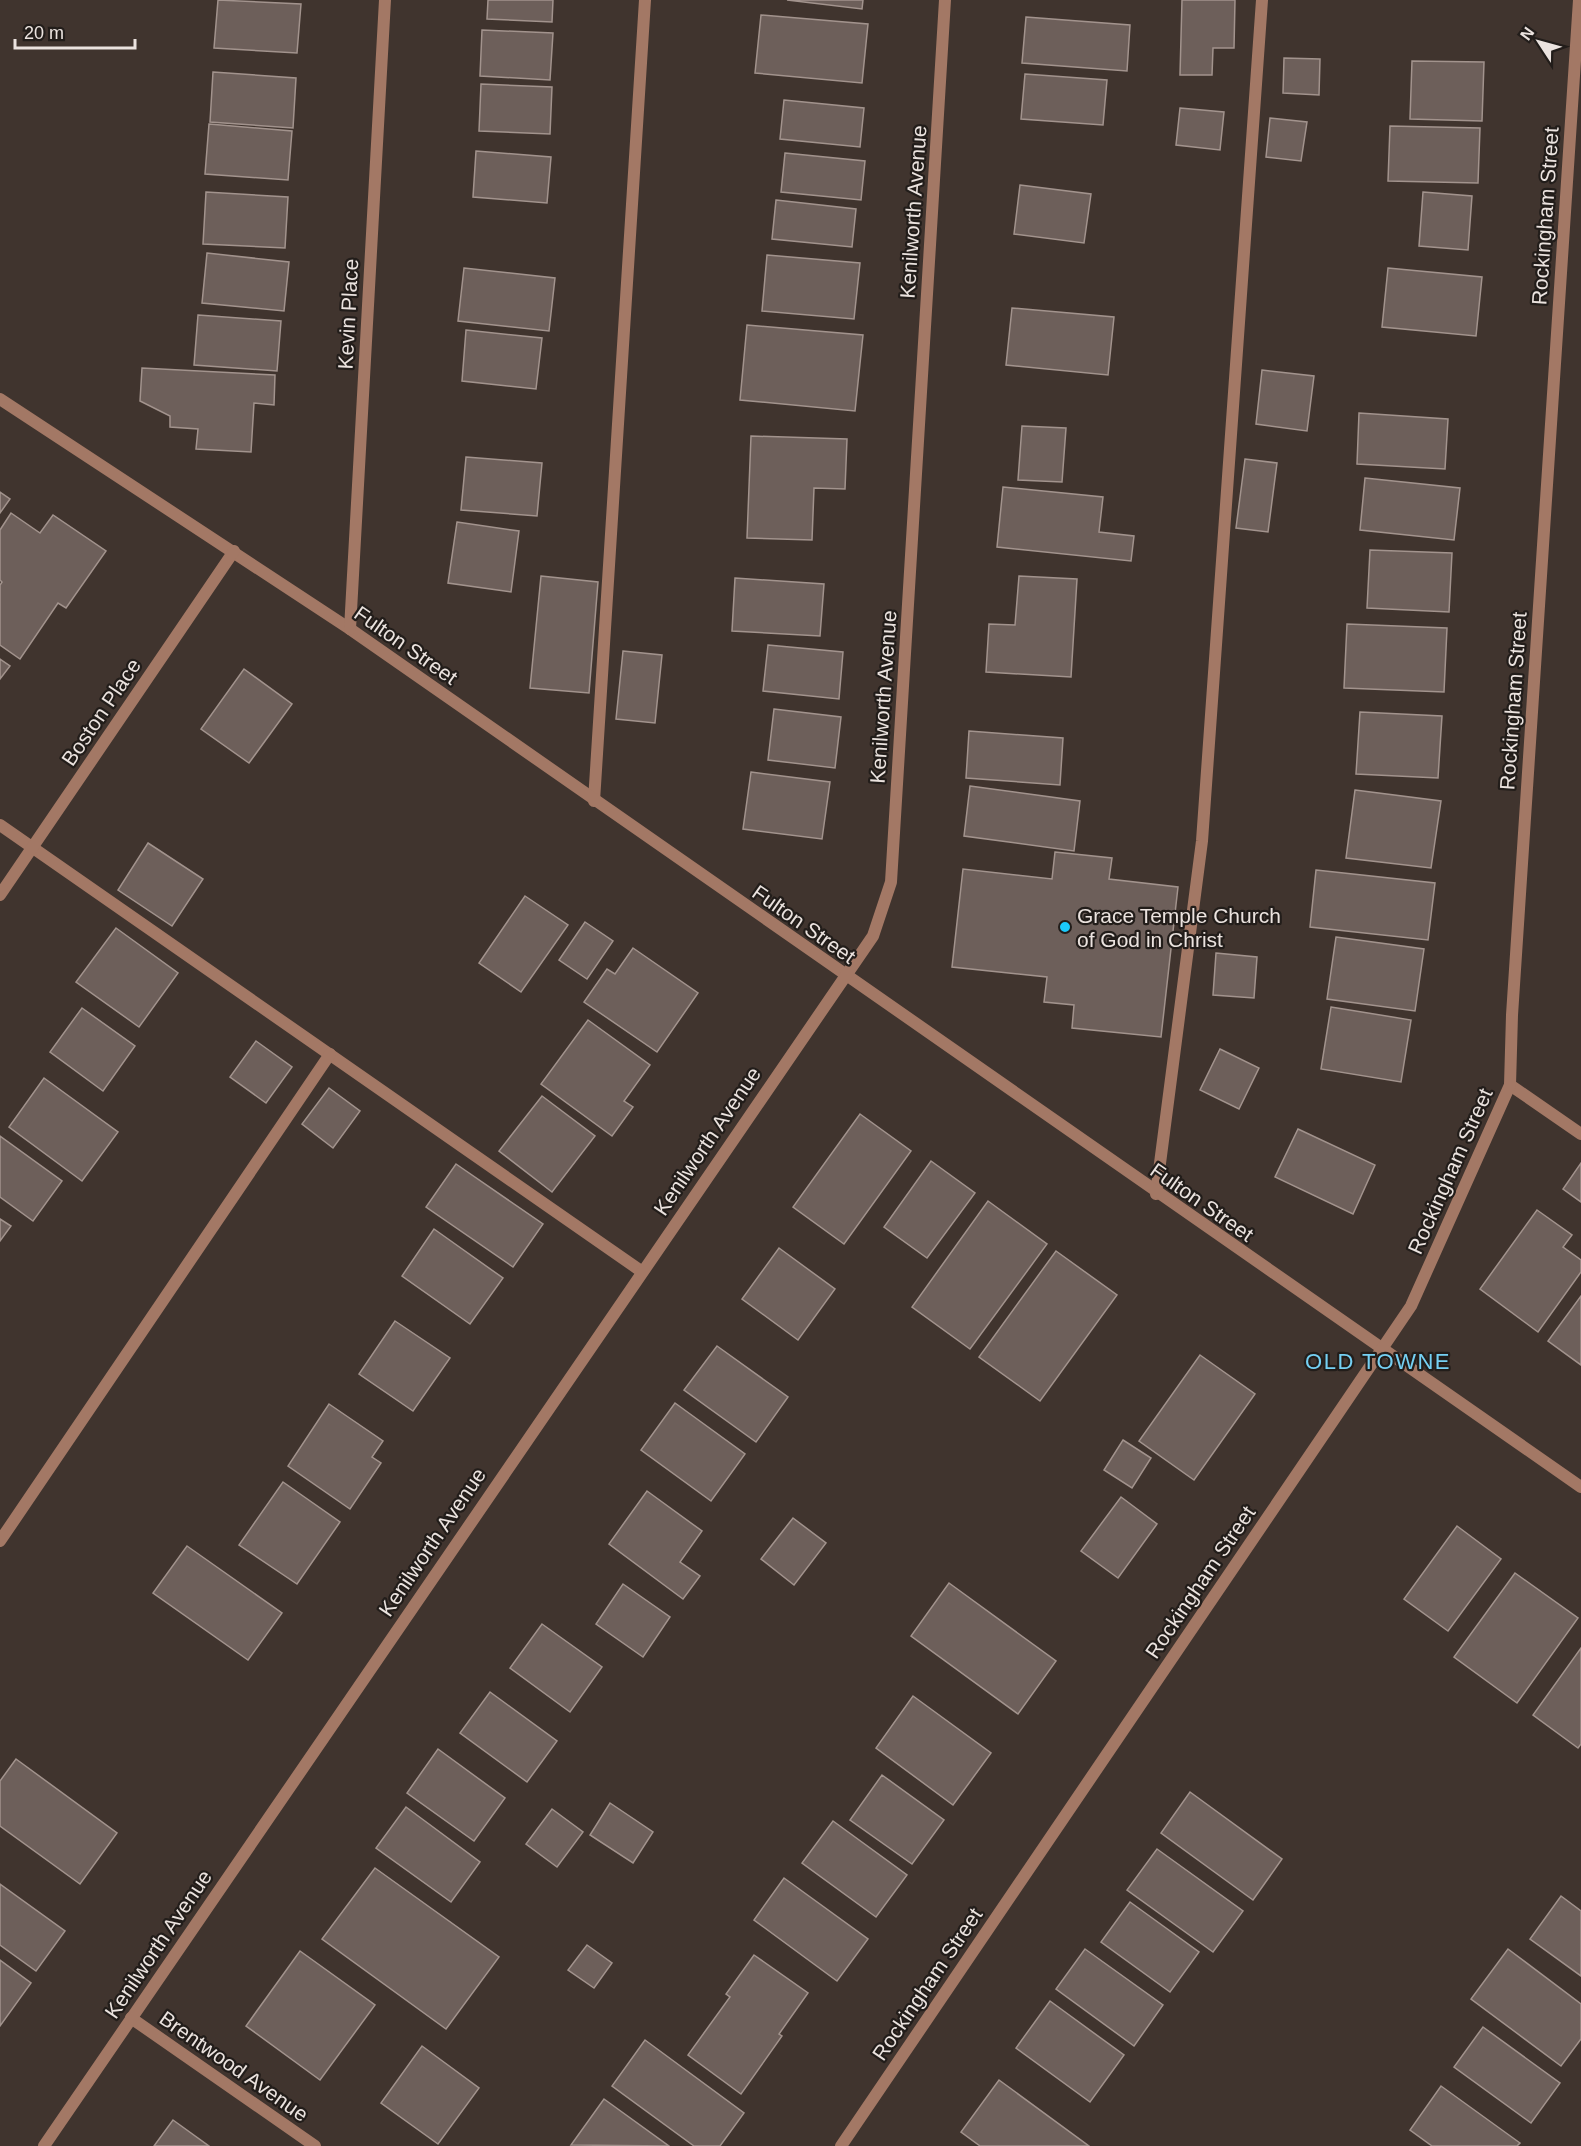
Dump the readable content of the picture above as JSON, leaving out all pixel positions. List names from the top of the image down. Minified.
{"streets":{"street":["Kenilworth Avenue","Rockingham Street","Kevin Place","Fulton Street","Boston Place","Brentwood Avenue"]},"crossings":[["Kenilworth Avenue","Fulton Street"],["Kenilworth Avenue","Brentwood Avenue"],["Rockingham Street","Fulton Street"],["Kevin Place","Fulton Street"],["Fulton Street","Boston Place"]],"districts":["OLD TOWNE"],"places":["Grace Temple Church of God in Christ"],"scale_bar":"20 m","north":"top left"}
